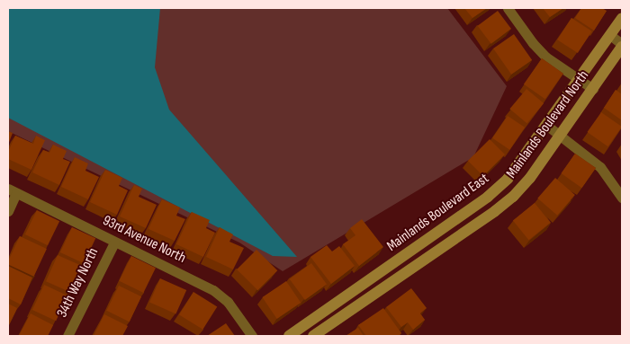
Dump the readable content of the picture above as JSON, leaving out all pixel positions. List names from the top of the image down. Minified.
{"streets":{"street":["Mainlands Boulevard North","Mainlands Boulevard East","93rd Avenue North","34th Way North"]},"crossings":[["93rd Avenue North","34th Way North"]]}
